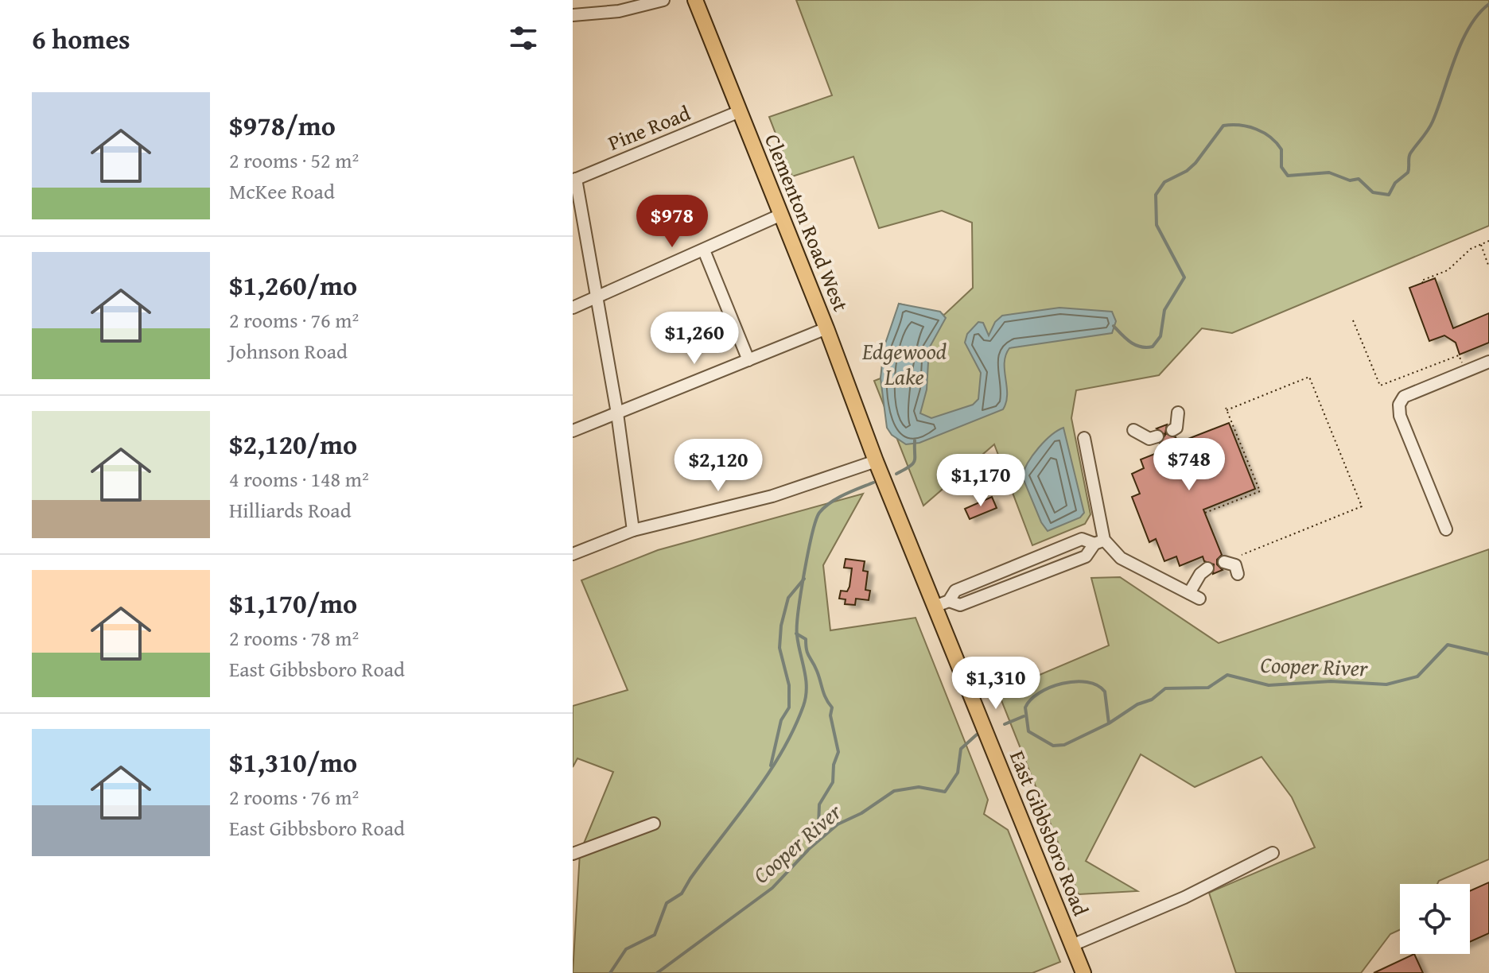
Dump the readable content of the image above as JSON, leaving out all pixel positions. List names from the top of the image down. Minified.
{"streets":{"main road":["Clementon Road West","East Gibbsboro Road"],"street":["Pine Road"]},"crossings":[["Pine Road","Clementon Road West"],["Clementon Road West","East Gibbsboro Road"]],"water":["Edgewood Lake","Cooper River"],"page":{"heading":"6 homes","list":[{"name":"$978/mo","note":"2 rooms · 52 m² · McKee Road"},{"name":"$1,260/mo","note":"2 rooms · 76 m² · Johnson Road"},{"name":"$2,120/mo","note":"4 rooms · 148 m² · Hilliards Road"},{"name":"$1,170/mo","note":"2 rooms · 78 m² · East Gibbsboro Road"},{"name":"$1,310/mo","note":"2 rooms · 76 m² · East Gibbsboro Road"}],"price":["$978","$1,260","$748","$2,120","$1,170","$1,310"]}}
